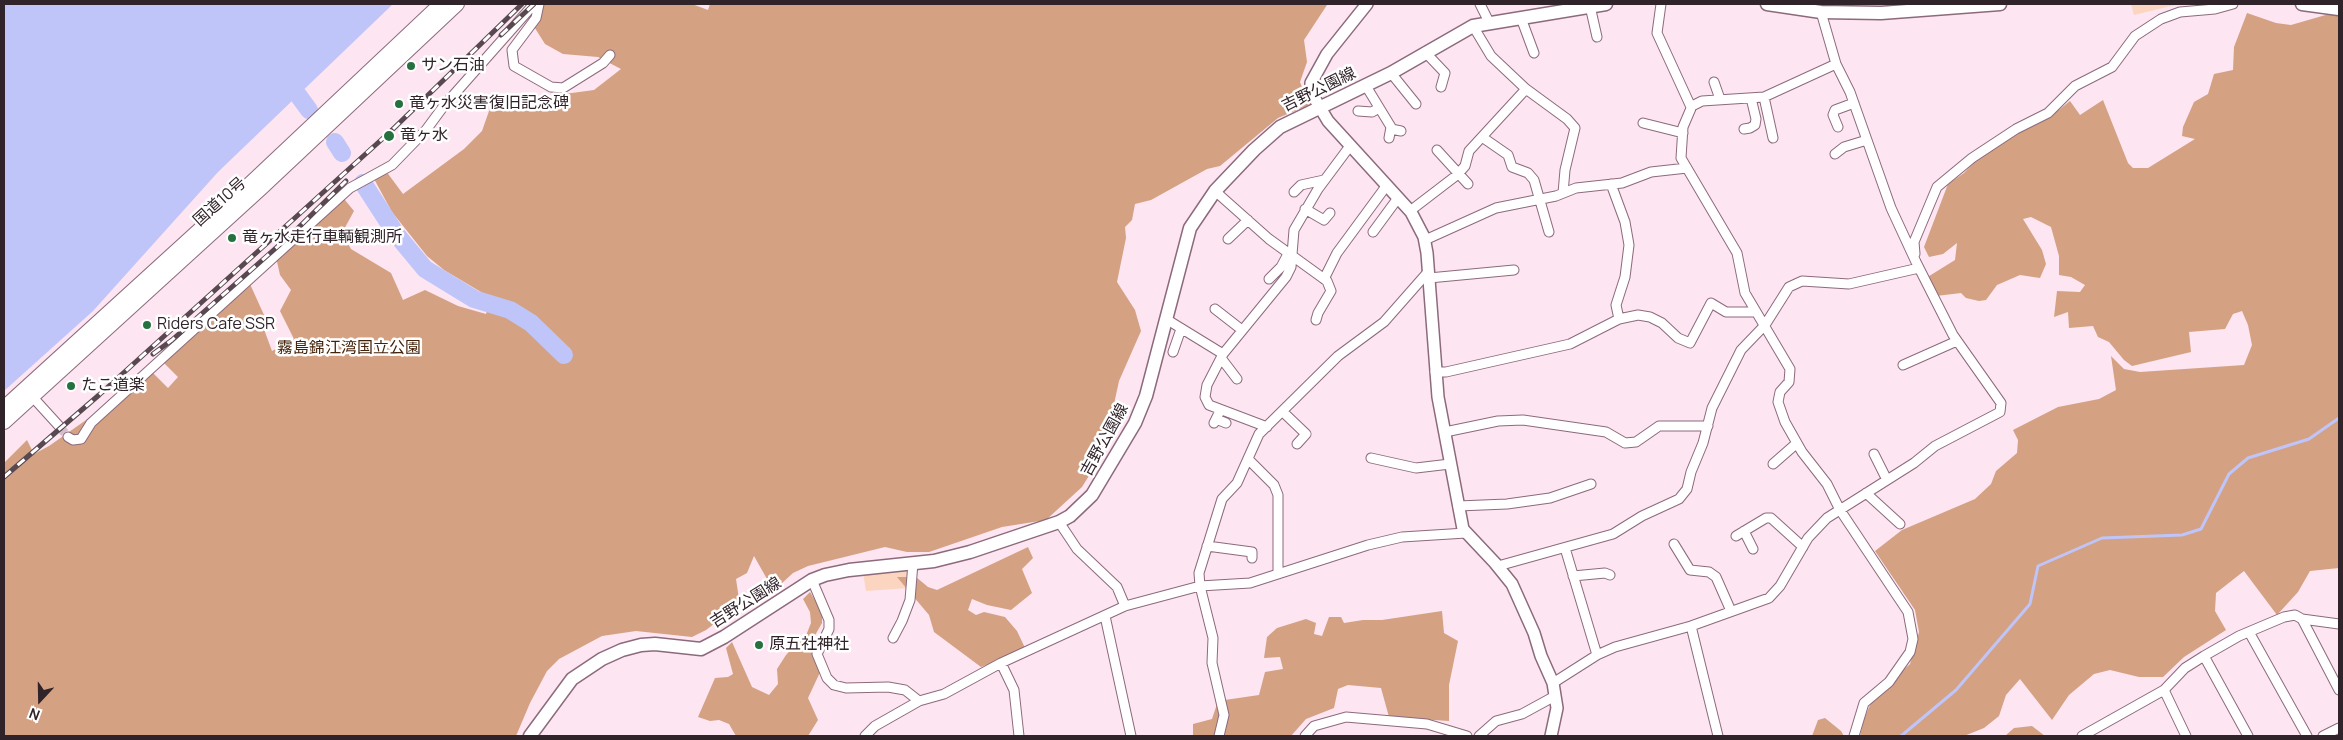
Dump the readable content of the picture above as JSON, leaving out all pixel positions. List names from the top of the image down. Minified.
{"streets":{"highway":["国道10号"],"main road":["吉野公園線"]},"parks":["霧島錦江湾国立公園"],"places":["サン石油","竜ヶ水災害復旧記念碑","竜ヶ水","竜ヶ水走行車輌観測所","Riders Cafe SSR","たこ道楽","原五社神社"],"north":"bottom"}
